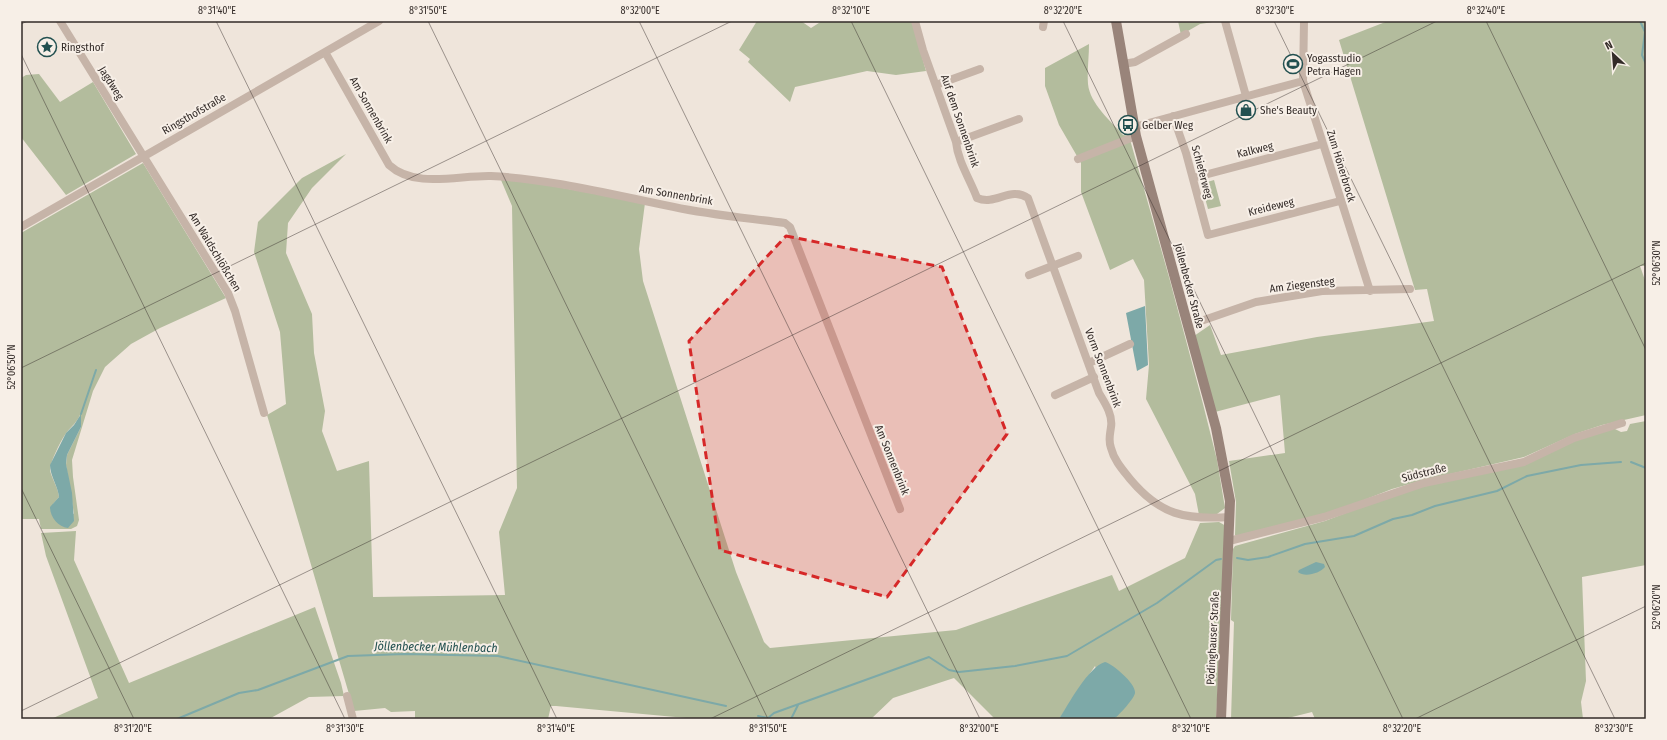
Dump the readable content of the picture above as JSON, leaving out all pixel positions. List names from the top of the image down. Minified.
{"streets":{"main road":["Jöllenbecker Straße","Pödinghauser Straße"],"street":["Jagdweg","Am Sonnenbrink","Ringsthofstraße","Auf dem Sonnenbrink","Kalkweg","Zum Hönerbrock","Schieferweg","Kreideweg","Am Waldschlößchen","Am Ziegensteg","Vorm Sonnenbrink","Südstraße"]},"crossings":[["Jagdweg","Ringsthofstraße"],["Jagdweg","Am Waldschlößchen"],["Am Sonnenbrink","Ringsthofstraße"],["Ringsthofstraße","Am Waldschlößchen"],["Auf dem Sonnenbrink","Vorm Sonnenbrink"],["Kalkweg","Zum Hönerbrock"],["Kalkweg","Schieferweg"],["Zum Hönerbrock","Kreideweg"],["Zum Hönerbrock","Am Ziegensteg"],["Schieferweg","Kreideweg"],["Jöllenbecker Straße","Vorm Sonnenbrink"],["Jöllenbecker Straße","Südstraße"],["Jöllenbecker Straße","Pödinghauser Straße"]],"water":["Jöllenbecker Mühlenbach"],"places":{"place":["Ringsthof"],"sports":["Yogasstudio Petra Hagen"],"shop":["She's Beauty"],"bus stop":["Gelber Weg"]},"north":"top left","coordinates":["8°31'40\"E","8°31'50\"E","8°32'00\"E","8°32'10\"E","8°32'20\"E","8°32'30\"E","8°32'40\"E","52°06'30\"N","52°06'50\"N","52°06'20\"N","8°31'20\"E","8°31'30\"E"]}
